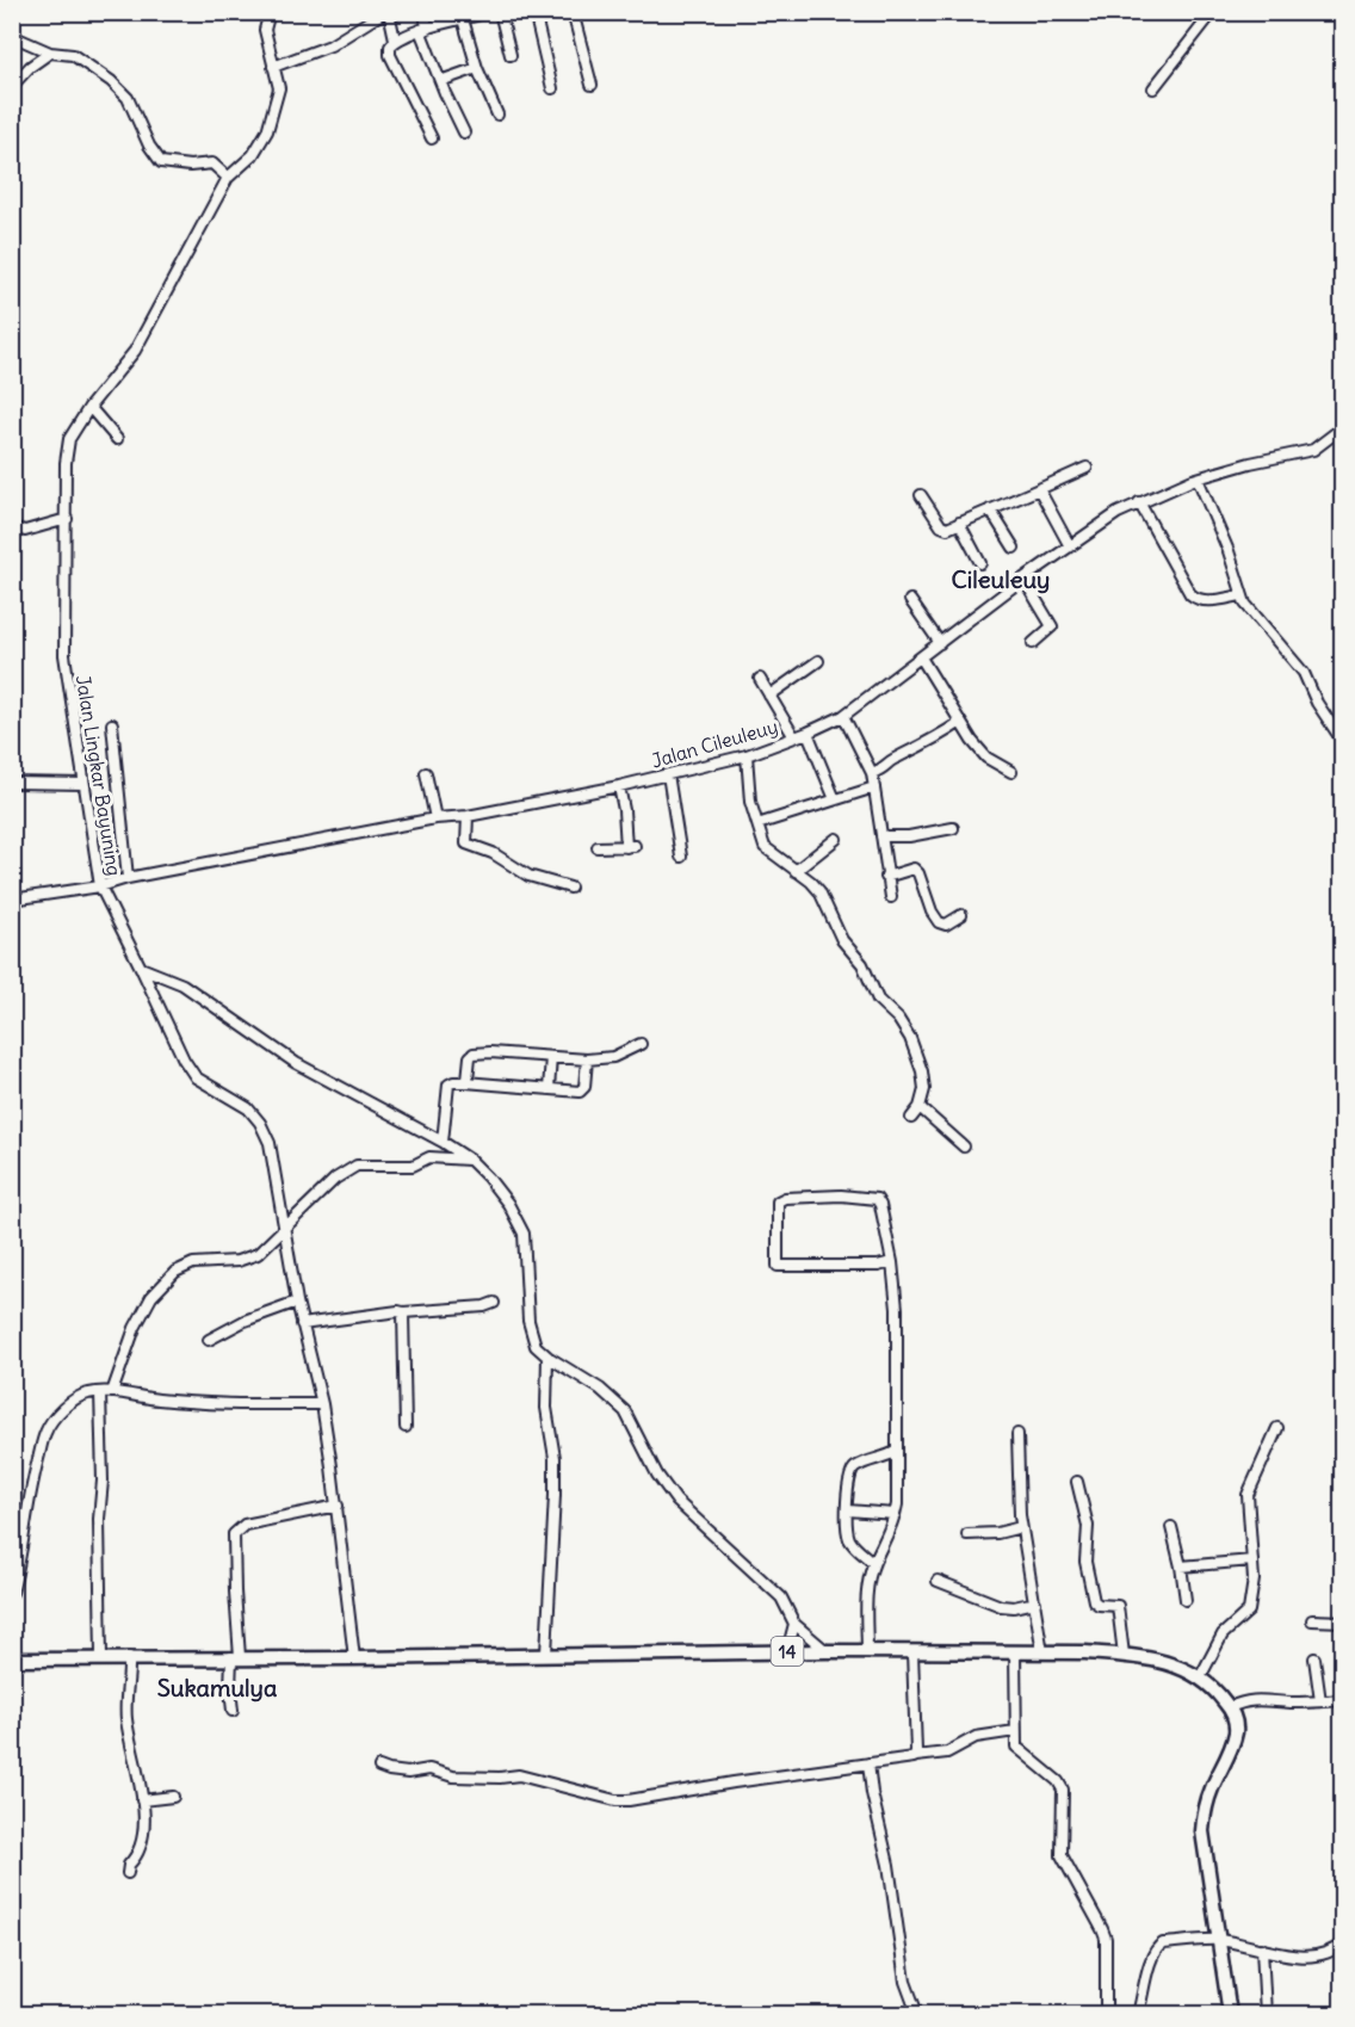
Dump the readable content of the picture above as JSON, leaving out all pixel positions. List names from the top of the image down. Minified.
{"streets":{"highway":["14"],"street":["Jalan Cileuleuy","Jalan Lingkar Bayuning"]},"crossings":[["Jalan Cileuleuy","Jalan Lingkar Bayuning"],["Jalan Lingkar Bayuning","14"]],"districts":["Cileuleuy","Sukamulya"]}
